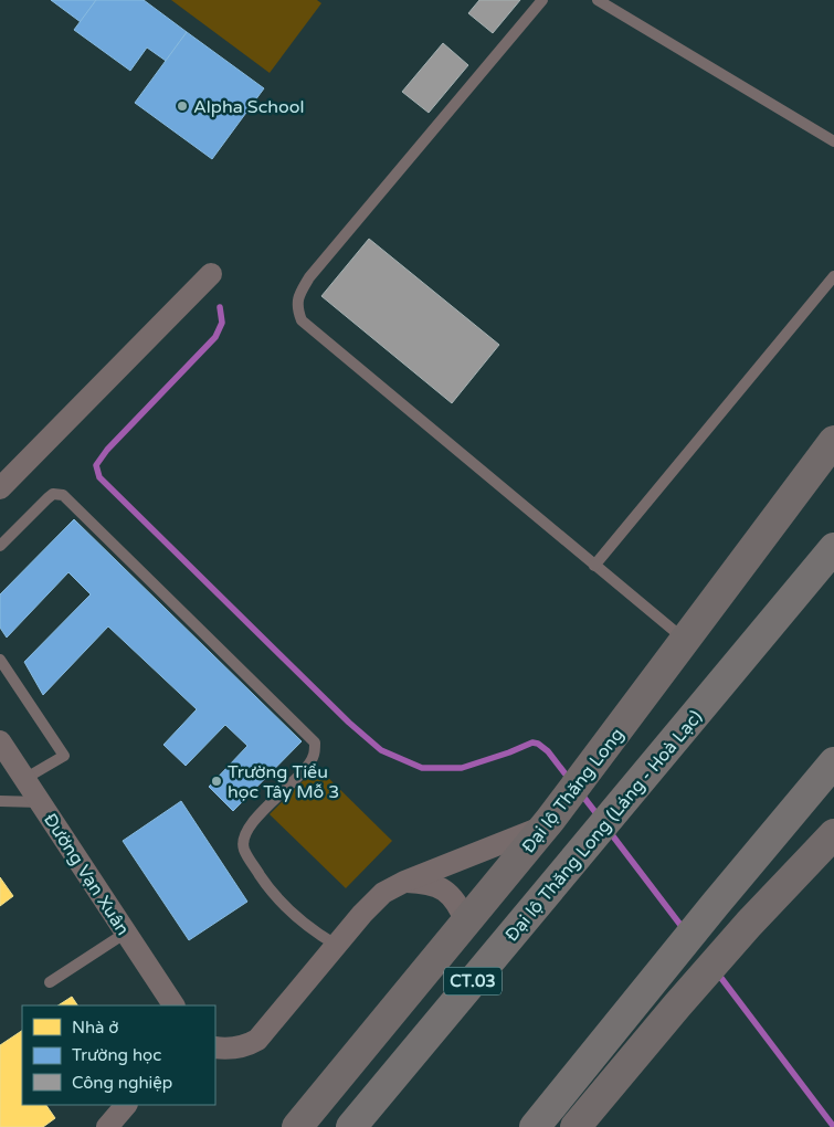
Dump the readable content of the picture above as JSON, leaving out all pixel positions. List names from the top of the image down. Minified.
{"streets":{"highway":["Đại lộ Thăng Long (Láng - Hoà Lạc)","CT.03"],"main road":["Đại lộ Thăng Long"],"street":["Đường Vạn Xuân"]},"places":["Alpha School","Trường Tiểu học Tây Mỗ 3"],"legend":["Nhà ở","Trường học","Công nghiệp"]}
